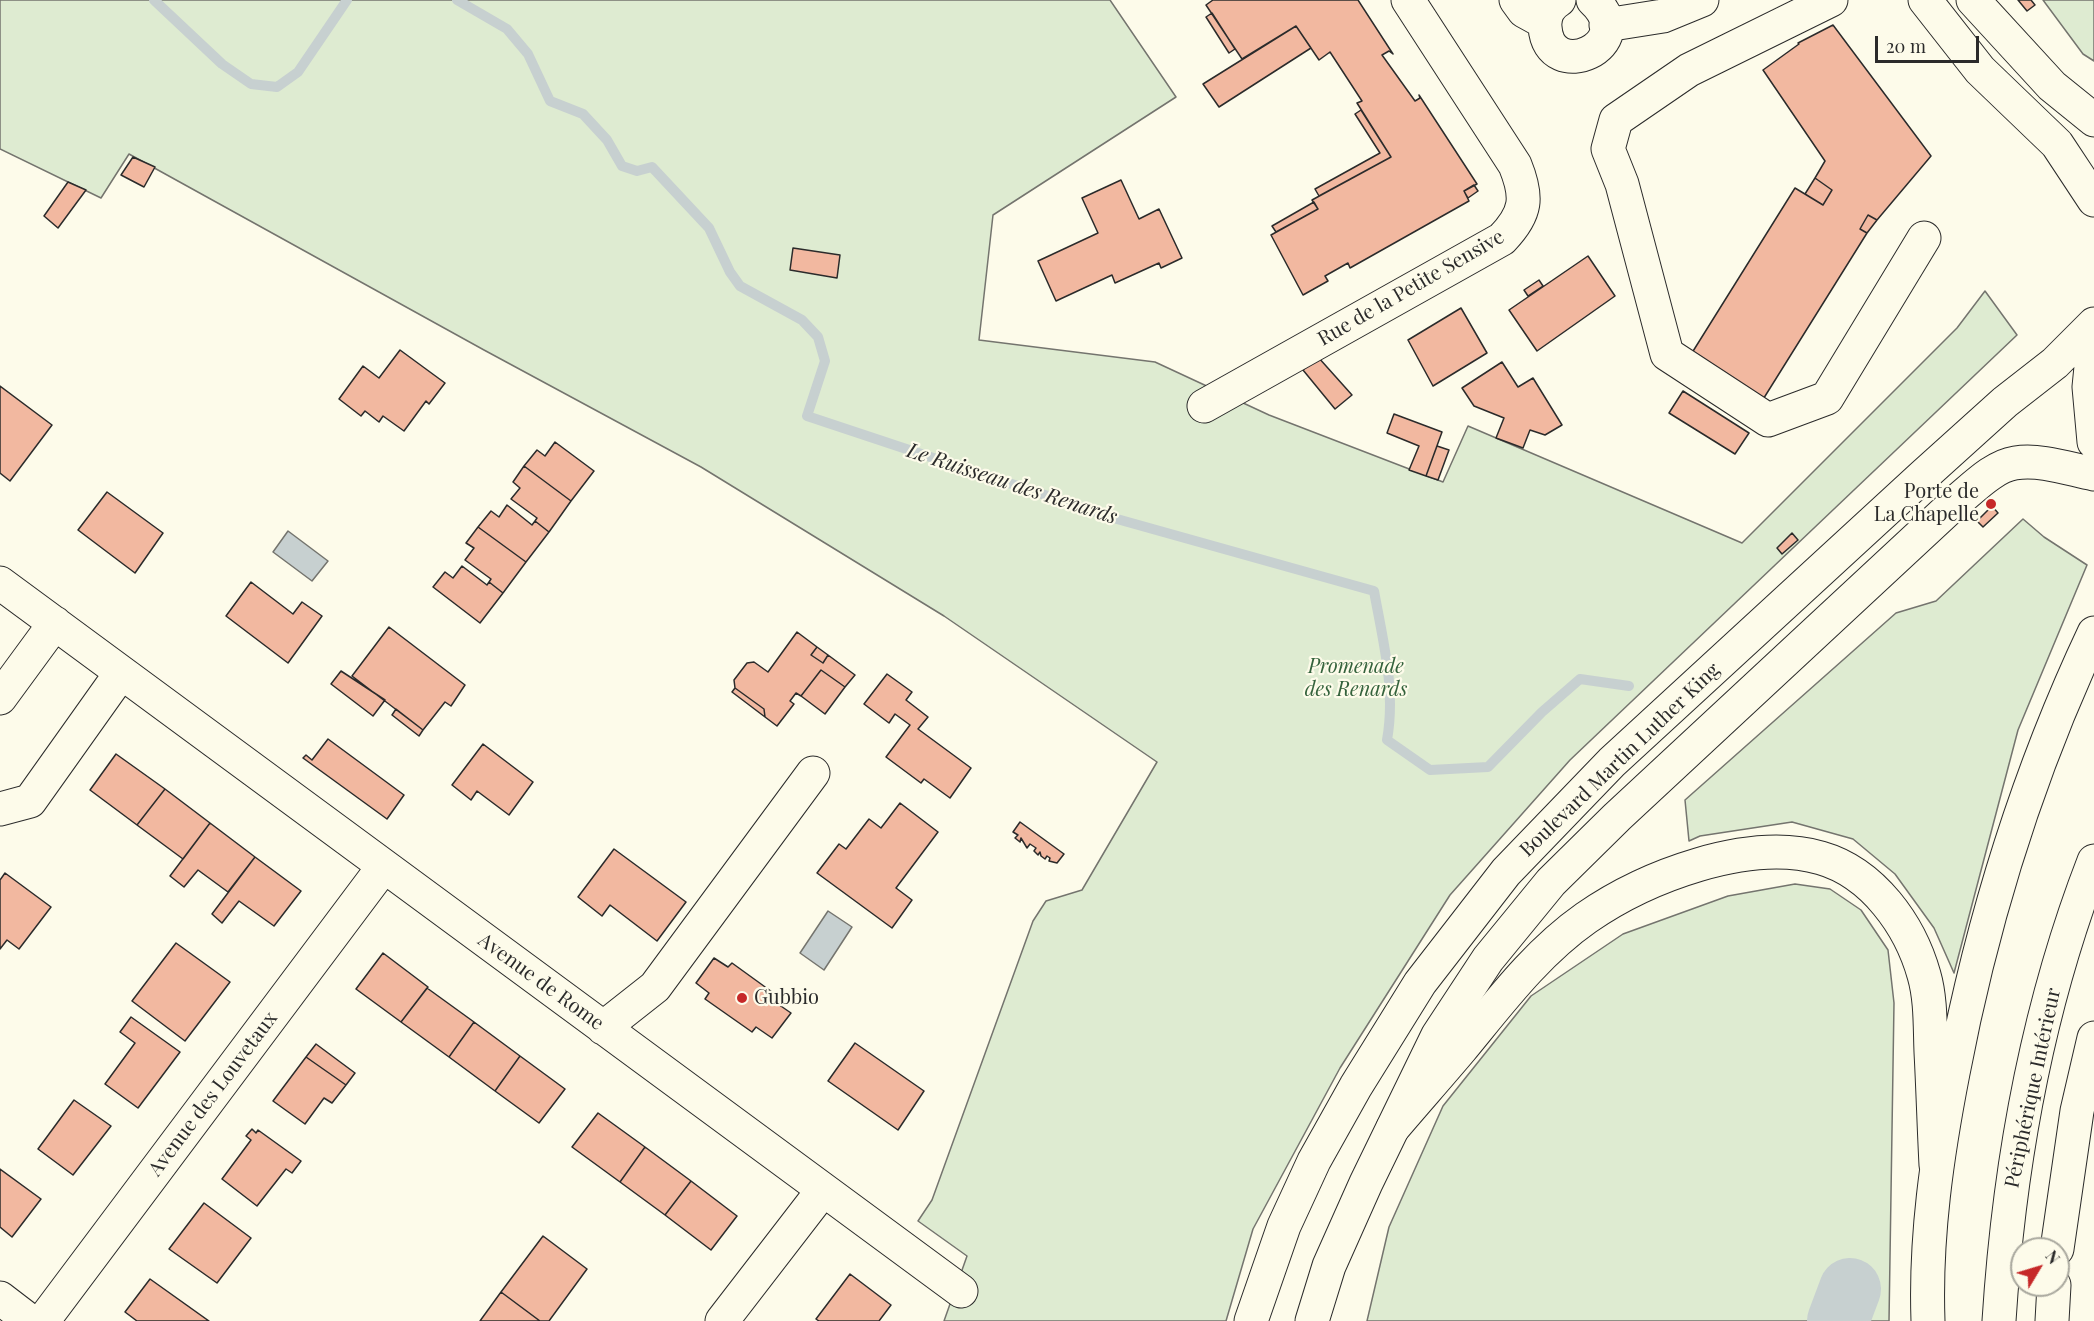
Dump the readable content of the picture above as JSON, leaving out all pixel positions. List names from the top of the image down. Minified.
{"streets":{"main road":["Rue de la Petite Sensive","Boulevard Martin Luther King","Avenue de Rome","Périphérique Intérieur","Avenue des Louvetaux"]},"crossings":[["Avenue de Rome","Avenue des Louvetaux"]],"water":["Le Ruisseau des Renards"],"parks":["Promenade des Renards"],"places":["Porte de La Chapelle","Gubbio"],"scale_bar":"20 m","north":"top right"}
